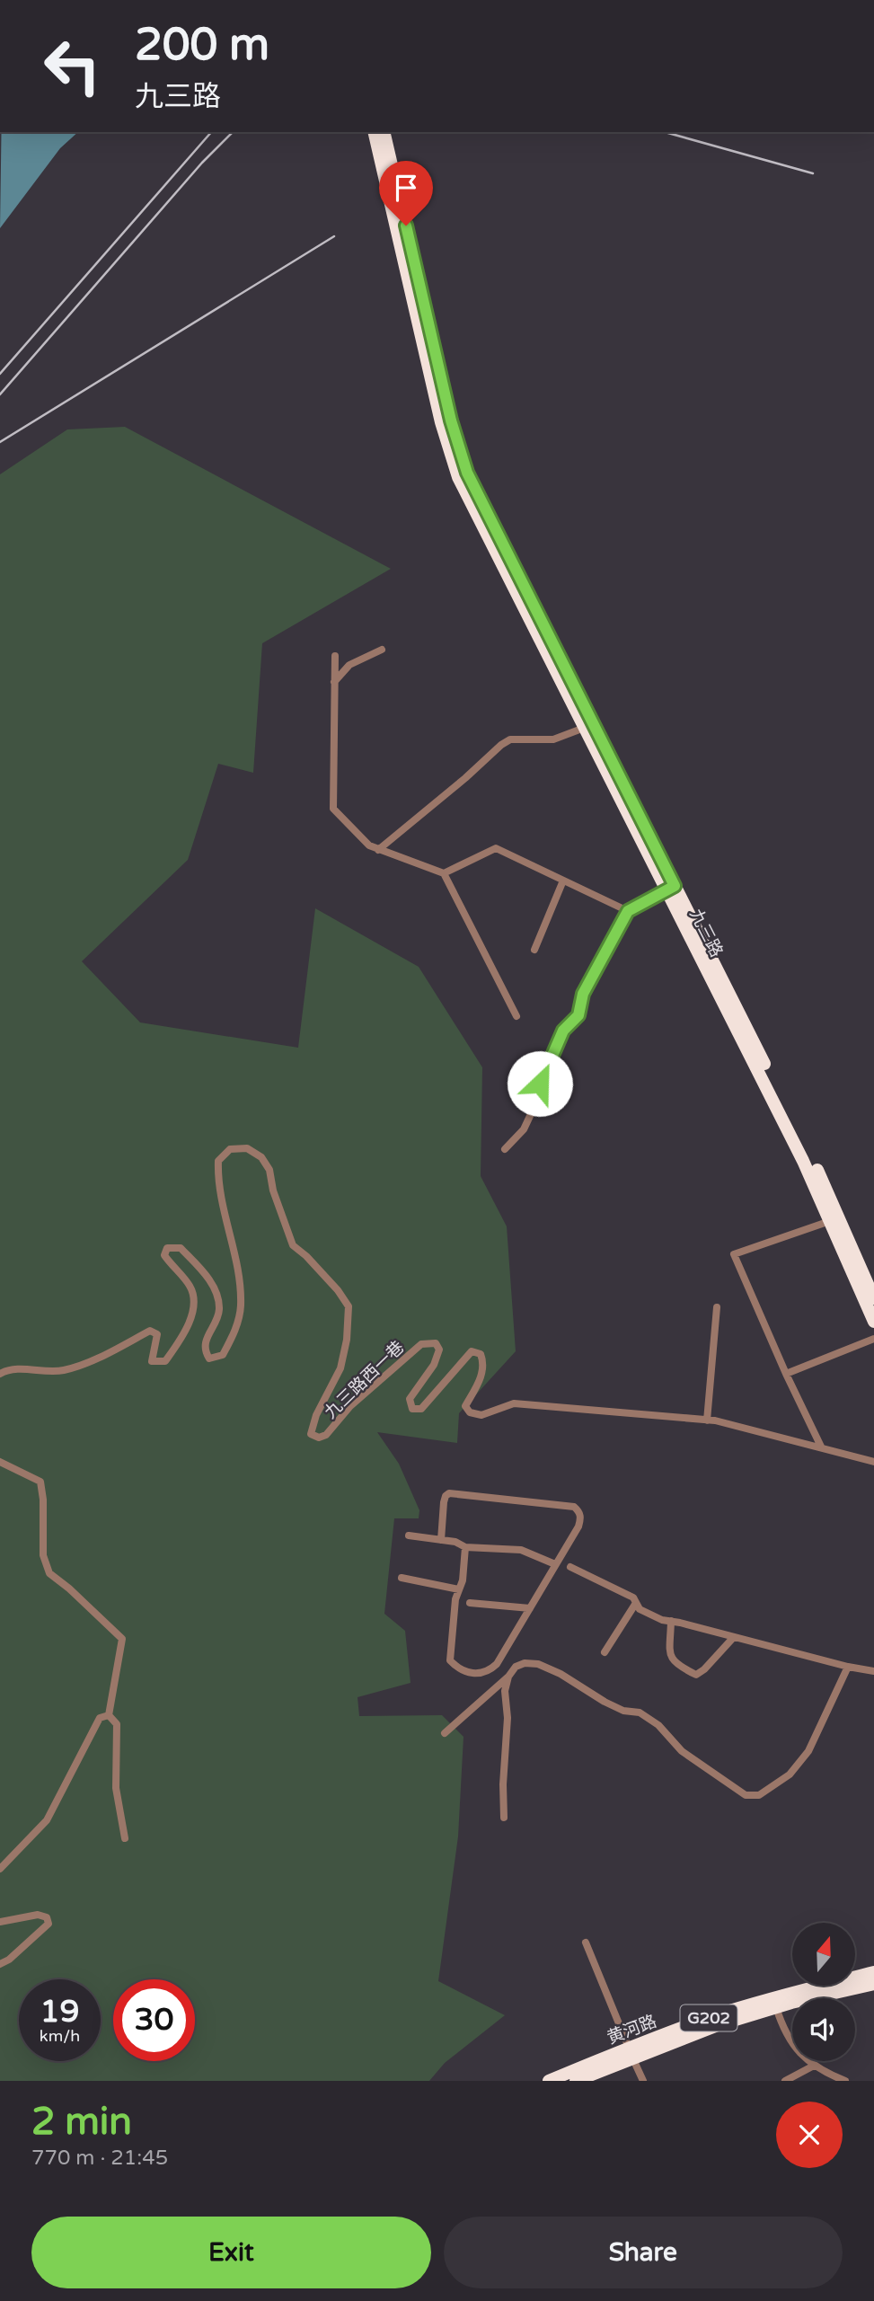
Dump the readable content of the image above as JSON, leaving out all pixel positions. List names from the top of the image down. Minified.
{"streets":{"highway":["九三路","G202","黄河路"],"street":["九三路西一巷"]},"north":"top","page":{"turn":["200 m","九三路"],"speed":"19 km/h","limit":"30","heading":["2 min","770 m · 21:45"],"buttons":["Exit","Share"]}}
